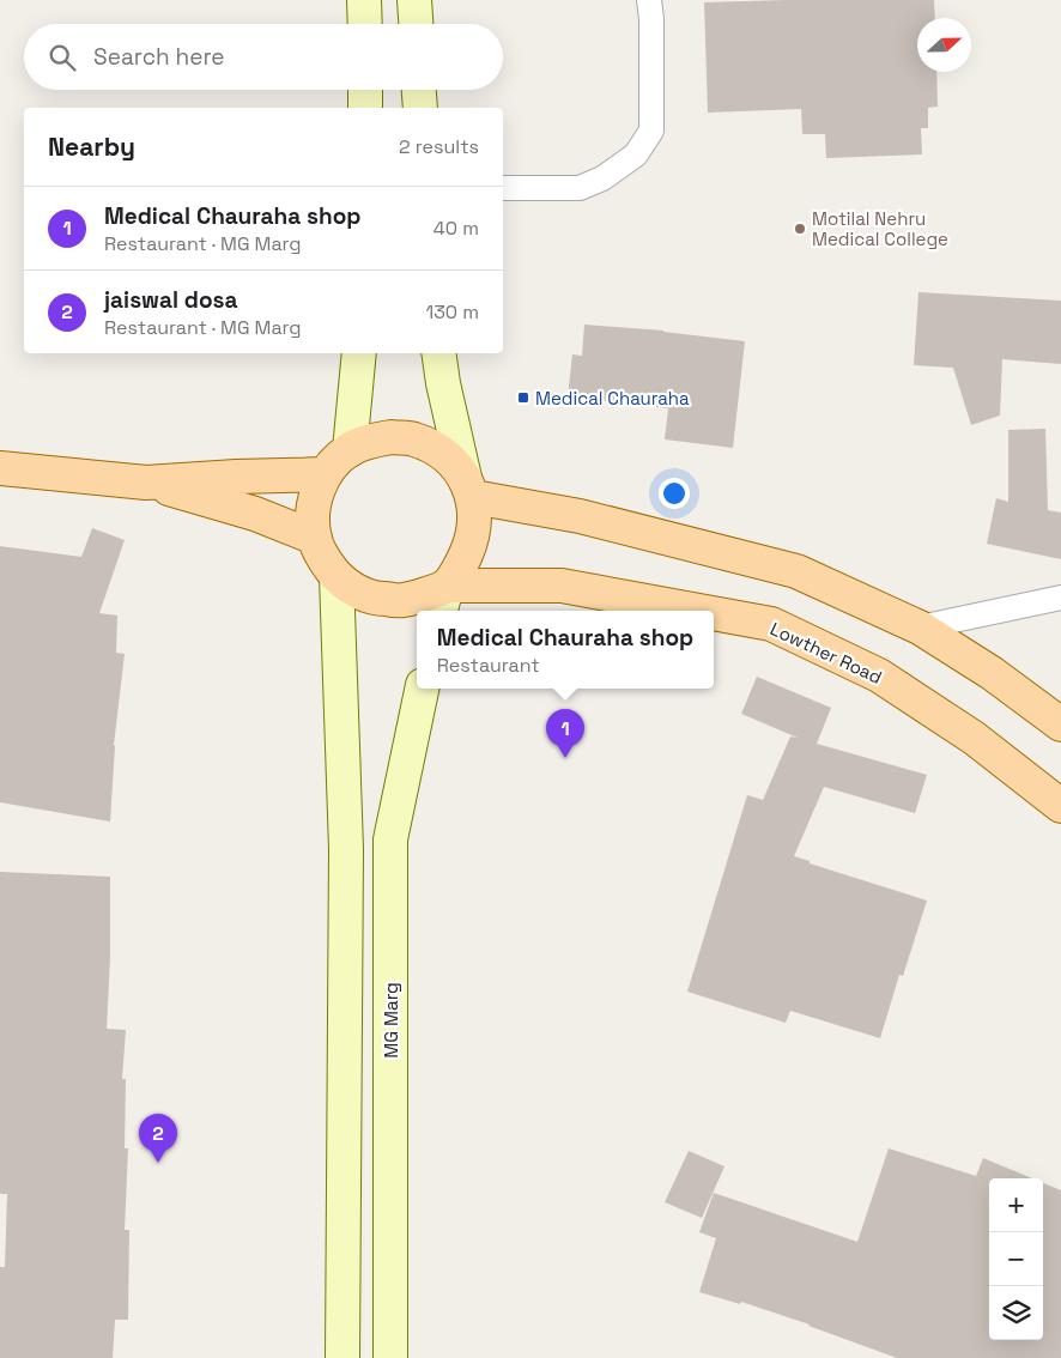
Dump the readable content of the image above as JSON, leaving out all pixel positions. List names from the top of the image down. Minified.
{"streets":{"main road":["Lowther Road","MG Marg"]},"places":{"other":["Motilal Nehru Medical College"],"transit":["Medical Chauraha"]},"north":"right","page":{"search":"Search here","heading":["Nearby","2 results"],"list":[{"mark":"1","name":"Medical Chauraha shop","note":"Restaurant · MG Marg","value":"40 m"},{"mark":"2","name":"jaiswal dosa","note":"Restaurant · MG Marg","value":"130 m"}],"popup":["Medical Chauraha shop","Restaurant"],"pins":["1","2"],"map_buttons":["+","−"]}}
